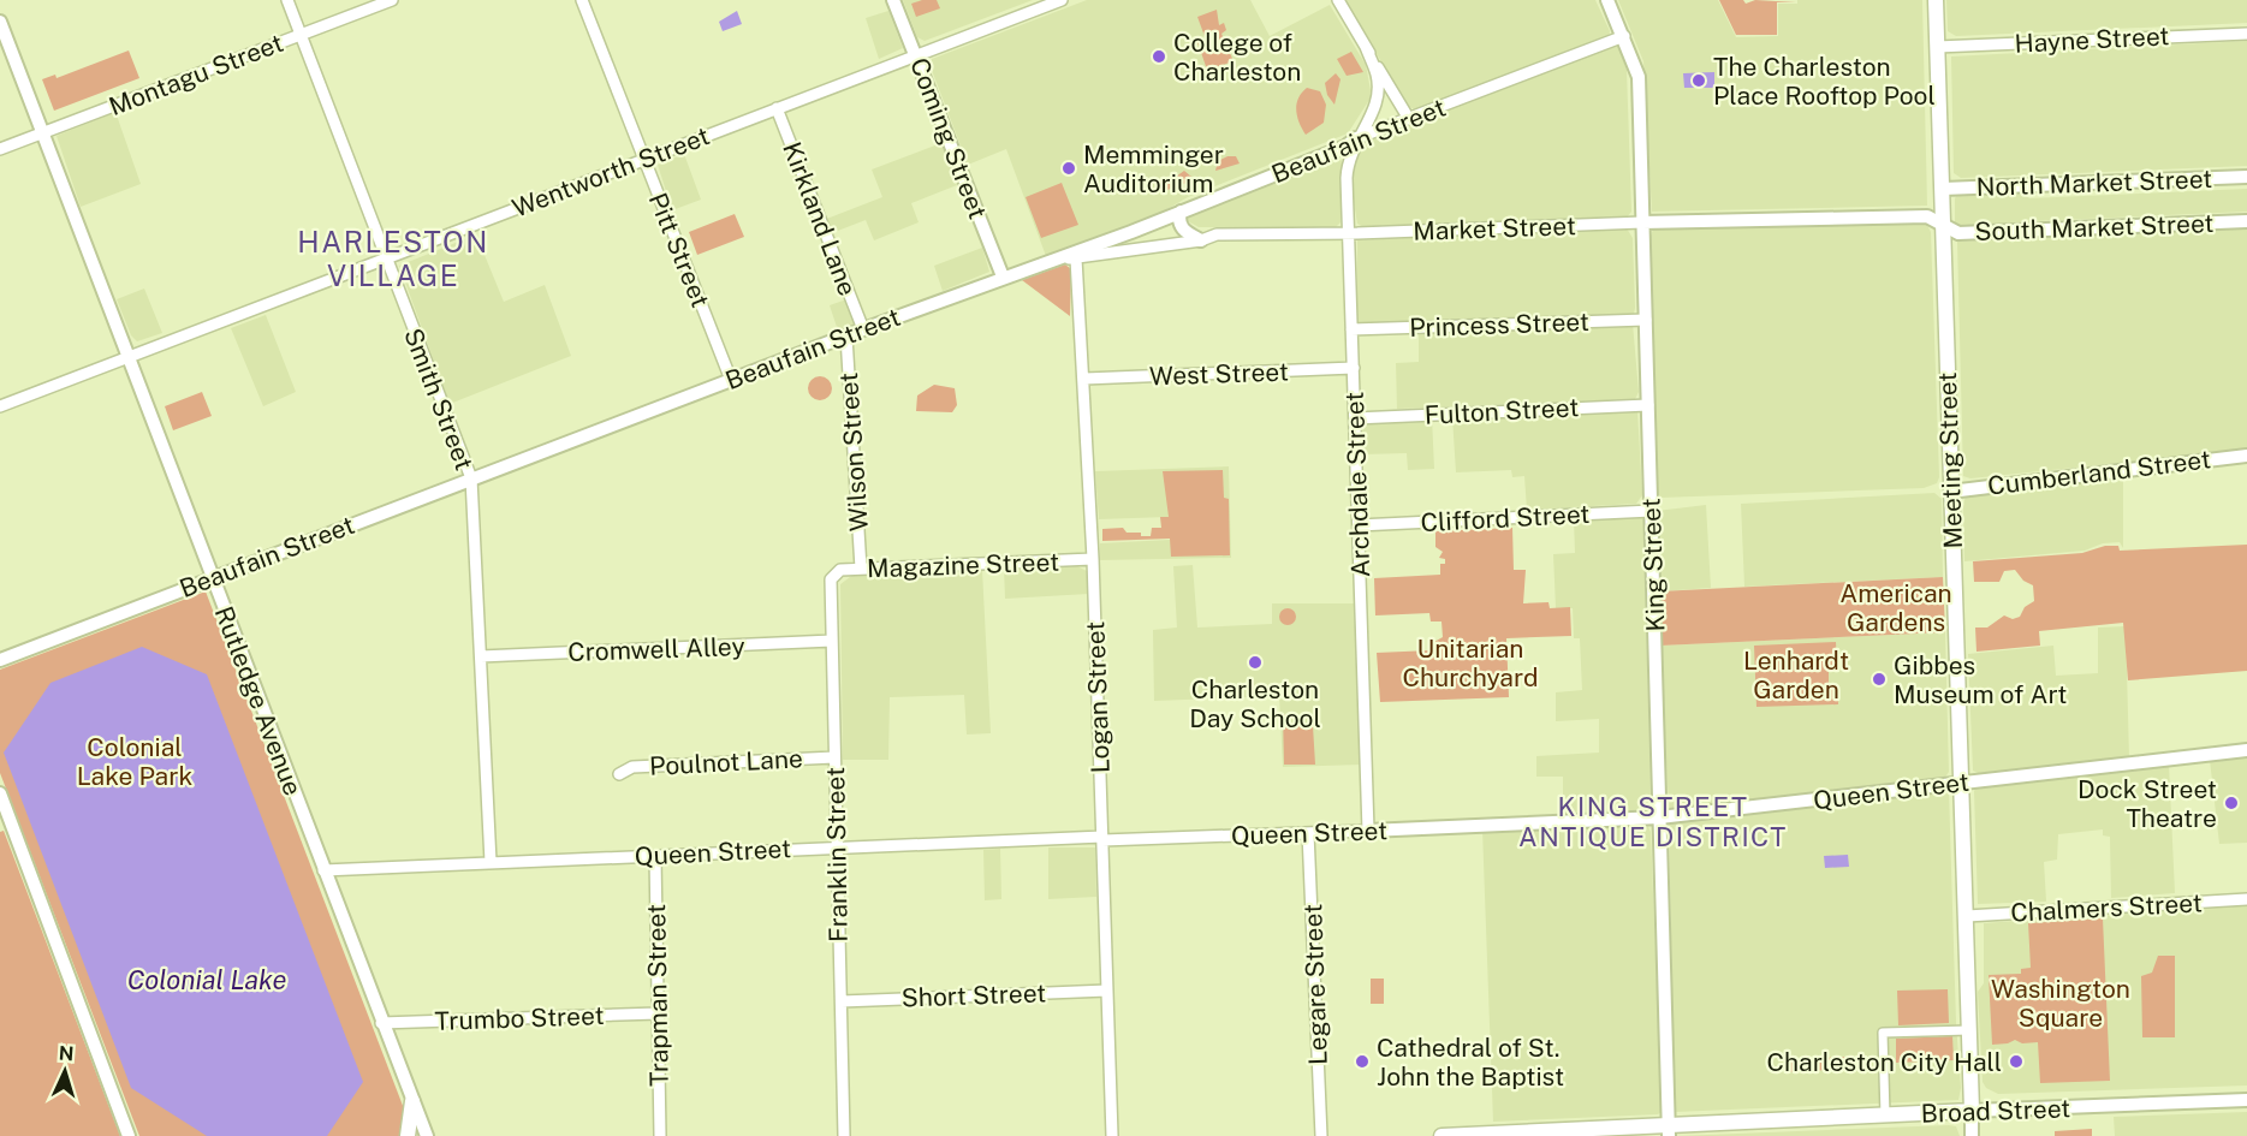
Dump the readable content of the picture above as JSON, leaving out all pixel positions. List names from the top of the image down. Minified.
{"streets":{"main road":["Meeting Street","Broad Street"],"street":["Hayne Street","Montagu Street","Coming Street","Beaufain Street","Wentworth Street","North Market Street","Kirkland Lane","South Market Street","Market Street","Pitt Street","Princess Street","West Street","Smith Street","Fulton Street","Wilson Street","Cumberland Street","Archdale Street","Clifford Street","Magazine Street","King Street","Cromwell Alley","Logan Street","Rutledge Avenue","Poulnot Lane","Queen Street","Franklin Street","Chalmers Street","Legare Street","Trapman Street","Short Street","Trumbo Street"]},"crossings":[["Hayne Street","Meeting Street"],["Montagu Street","Smith Street"],["Montagu Street","Rutledge Avenue"],["Coming Street","Beaufain Street"],["Coming Street","Wentworth Street"],["Beaufain Street","Kirkland Lane"],["Beaufain Street","Market Street"],["Beaufain Street","Pitt Street"],["Beaufain Street","Smith Street"],["Beaufain Street","Wilson Street"],["Beaufain Street","Archdale Street"],["Beaufain Street","King Street"],["Beaufain Street","Rutledge Avenue"],["Wentworth Street","Kirkland Lane"],["Wentworth Street","Pitt Street"],["Wentworth Street","Smith Street"],["Wentworth Street","Rutledge Avenue"],["North Market Street","Meeting Street"],["South Market Street","Market Street"],["South Market Street","Meeting Street"],["Market Street","Meeting Street"],["Market Street","Archdale Street"],["Market Street","King Street"],["Market Street","Logan Street"],["Princess Street","Archdale Street"],["Princess Street","King Street"],["West Street","Archdale Street"],["West Street","Logan Street"],["Smith Street","Cromwell Alley"],["Smith Street","Queen Street"],["Fulton Street","Archdale Street"],["Fulton Street","King Street"],["Wilson Street","Magazine Street"],["Meeting Street","Cumberland Street"],["Meeting Street","Queen Street"],["Meeting Street","Chalmers Street"],["Meeting Street","Broad Street"],["Archdale Street","Clifford Street"],["Archdale Street","Queen Street"],["Clifford Street","King Street"],["Magazine Street","Logan Street"],["Magazine Street","Franklin Street"],["King Street","Queen Street"],["King Street","Broad Street"],["Cromwell Alley","Franklin Street"],["Logan Street","Queen Street"],["Logan Street","Short Street"],["Rutledge Avenue","Queen Street"],["Rutledge Avenue","Trumbo Street"],["Poulnot Lane","Franklin Street"],["Queen Street","Franklin Street"],["Queen Street","Legare Street"],["Queen Street","Trapman Street"],["Franklin Street","Short Street"],["Trapman Street","Trumbo Street"]],"districts":["HARLESTON VILLAGE","KING STREET ANTIQUE DISTRICT"],"water":["Colonial Lake"],"parks":["American Gardens","Unitarian Churchyard","Lenhardt Garden","Colonial Lake Park","Washington Square"],"places":["College of Charleston","The Charleston Place Rooftop Pool","Memminger Auditorium","Charleston Day School","Gibbes Museum of Art","Dock Street Theatre","Cathedral of St. John the Baptist","Charleston City Hall"],"north":"top"}
